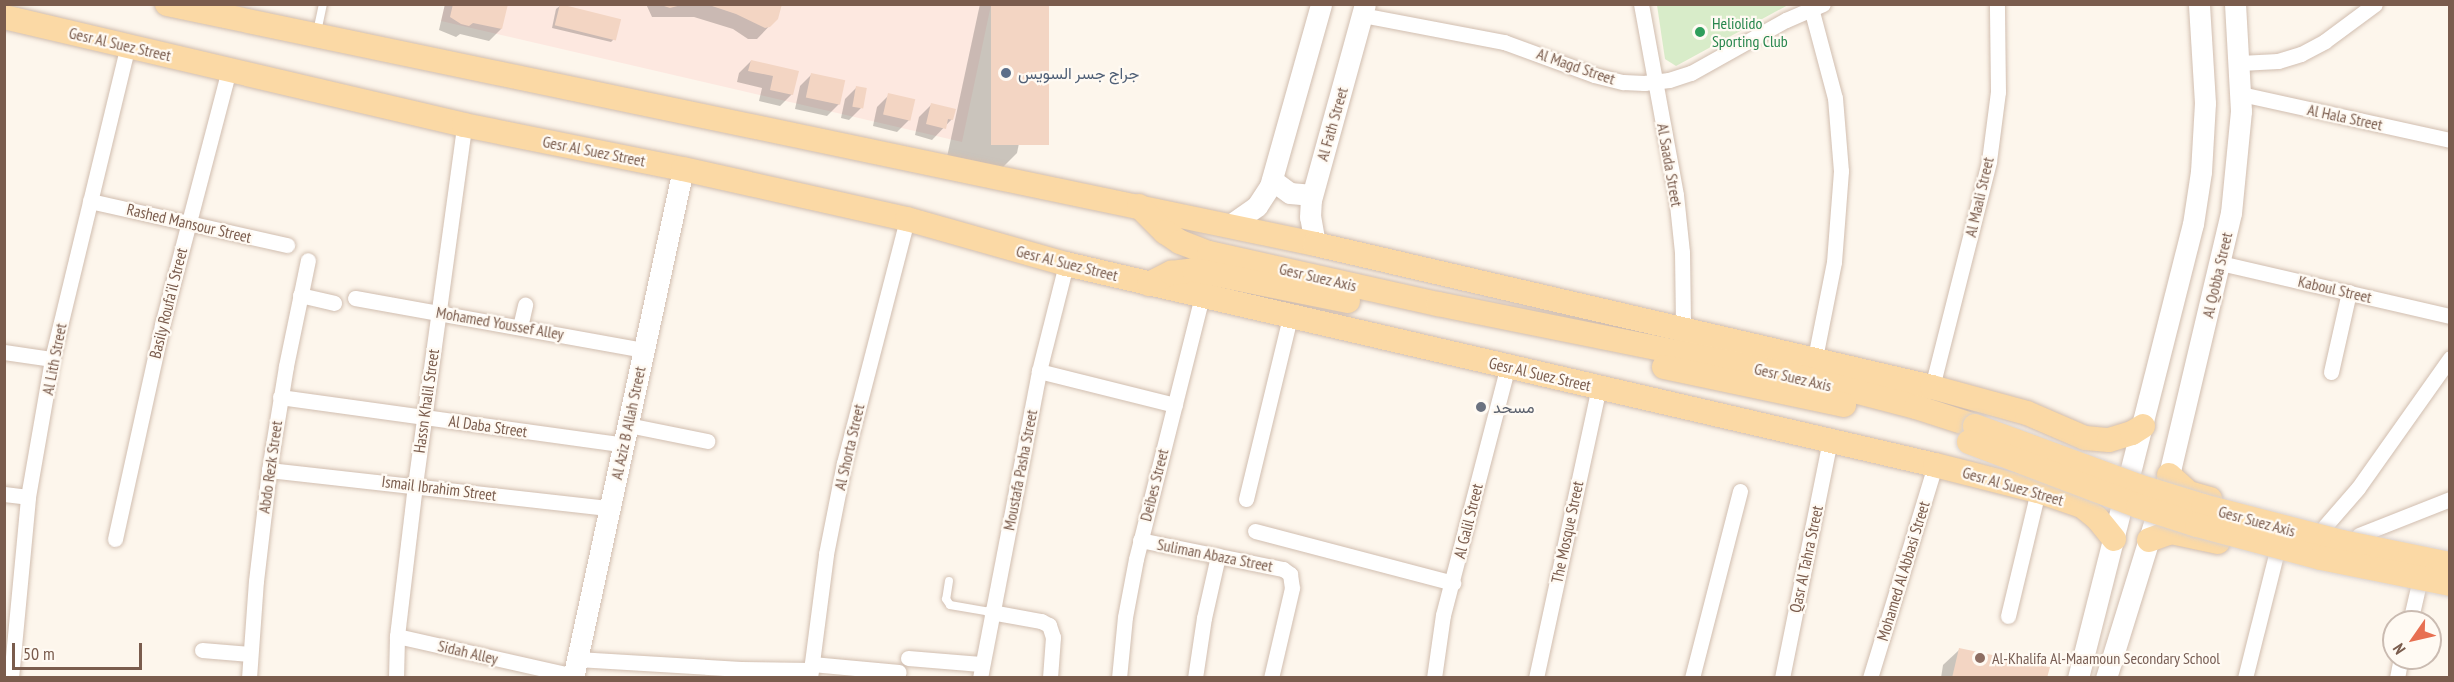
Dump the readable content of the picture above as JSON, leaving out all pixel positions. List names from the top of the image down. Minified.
{"streets":{"main road":["Gesr Al Suez Street","Al Fath Street","Al Qobba Street","Gesr Suez Axis","Al Aziz B Allah Street"],"street":["Al Magd Street","Al Hala Street","Al Saada Street","Al Maali Street","Rashed Mansour Street","Kaboul Street","Basily Roufa'il Street","Mohamed Youssef Alley","Al Lith Street","Hassn Khalil Street","Al Daba Street","Al Shorta Street","Abdo Rezk Street","Moustafa Pasha Street","Deibes Street","Ismail Ibrahim Street","Al Galil Street","The Mosque Street","Suliman Abaza Street","Qasr Al Tahra Street","Mohamed Al Abbasi Street","Sidah Alley"]},"crossings":[["Gesr Al Suez Street","Al Qobba Street"],["Gesr Al Suez Street","Gesr Suez Axis"],["Gesr Al Suez Street","Basily Roufa'il Street"],["Gesr Al Suez Street","Al Lith Street"],["Gesr Al Suez Street","Hassn Khalil Street"],["Gesr Al Suez Street","Al Aziz B Allah Street"],["Gesr Al Suez Street","Al Shorta Street"],["Gesr Al Suez Street","Moustafa Pasha Street"],["Gesr Al Suez Street","Deibes Street"],["Gesr Al Suez Street","Al Galil Street"],["Gesr Al Suez Street","The Mosque Street"],["Gesr Al Suez Street","Qasr Al Tahra Street"],["Gesr Al Suez Street","Mohamed Al Abbasi Street"],["Al Magd Street","Al Fath Street"],["Al Magd Street","Al Saada Street"],["Al Hala Street","Al Qobba Street"],["Rashed Mansour Street","Basily Roufa'il Street"],["Rashed Mansour Street","Al Lith Street"],["Al Qobba Street","Kaboul Street"],["Mohamed Youssef Alley","Hassn Khalil Street"],["Mohamed Youssef Alley","Al Aziz B Allah Street"],["Hassn Khalil Street","Al Daba Street"],["Hassn Khalil Street","Ismail Ibrahim Street"],["Hassn Khalil Street","Sidah Alley"],["Al Aziz B Allah Street","Al Daba Street"],["Al Aziz B Allah Street","Ismail Ibrahim Street"],["Al Aziz B Allah Street","Sidah Alley"],["Al Daba Street","Abdo Rezk Street"],["Al Shorta Street","Sidah Alley"],["Abdo Rezk Street","Ismail Ibrahim Street"],["Deibes Street","Suliman Abaza Street"]],"places":["Heliolido Sporting Club","جراج جسر السويس","مسحد","Al-Khalifa Al-Maamoun Secondary School"],"scale_bar":"50 m","north":"bottom left"}
